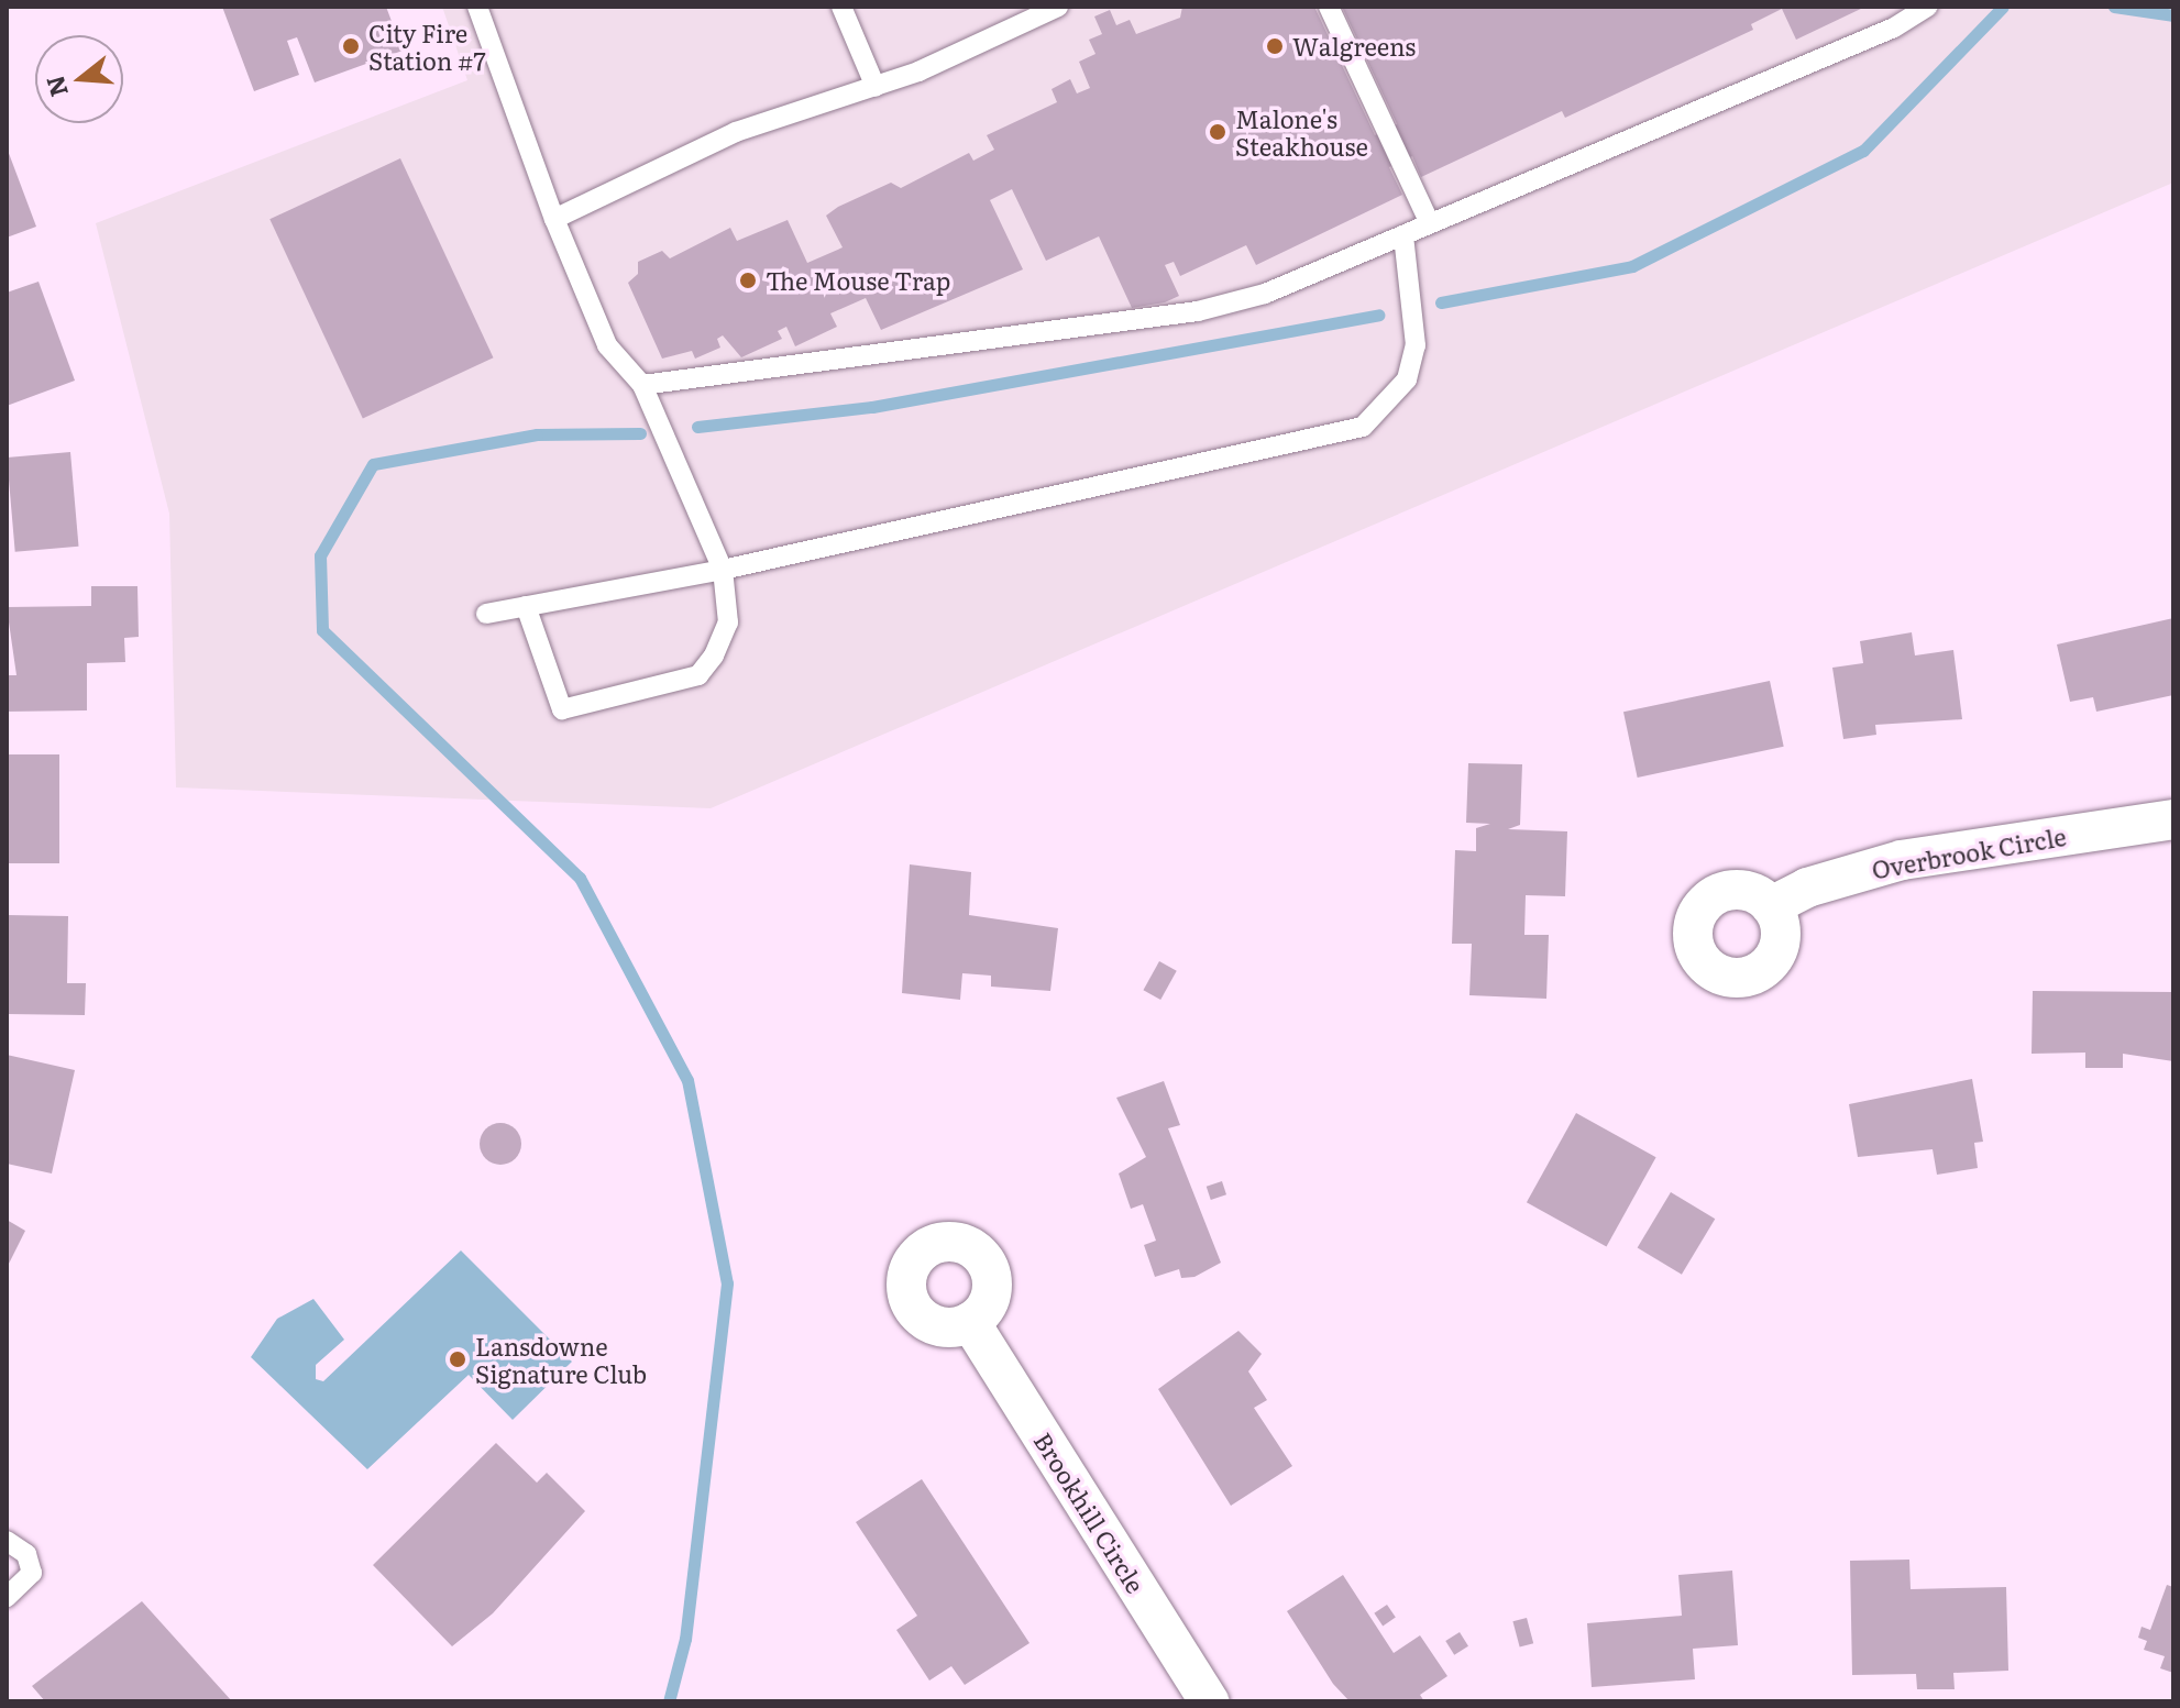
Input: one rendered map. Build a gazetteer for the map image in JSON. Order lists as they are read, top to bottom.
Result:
{
  "streets": {
    "street": ["Overbrook Circle", "Brookhill Circle"]
  },
  "places": [
    "City Fire Station #7",
    "Walgreens",
    "Malone's Steakhouse",
    "The Mouse Trap",
    "Lansdowne Signature Club"
  ],
  "north": "left"
}
